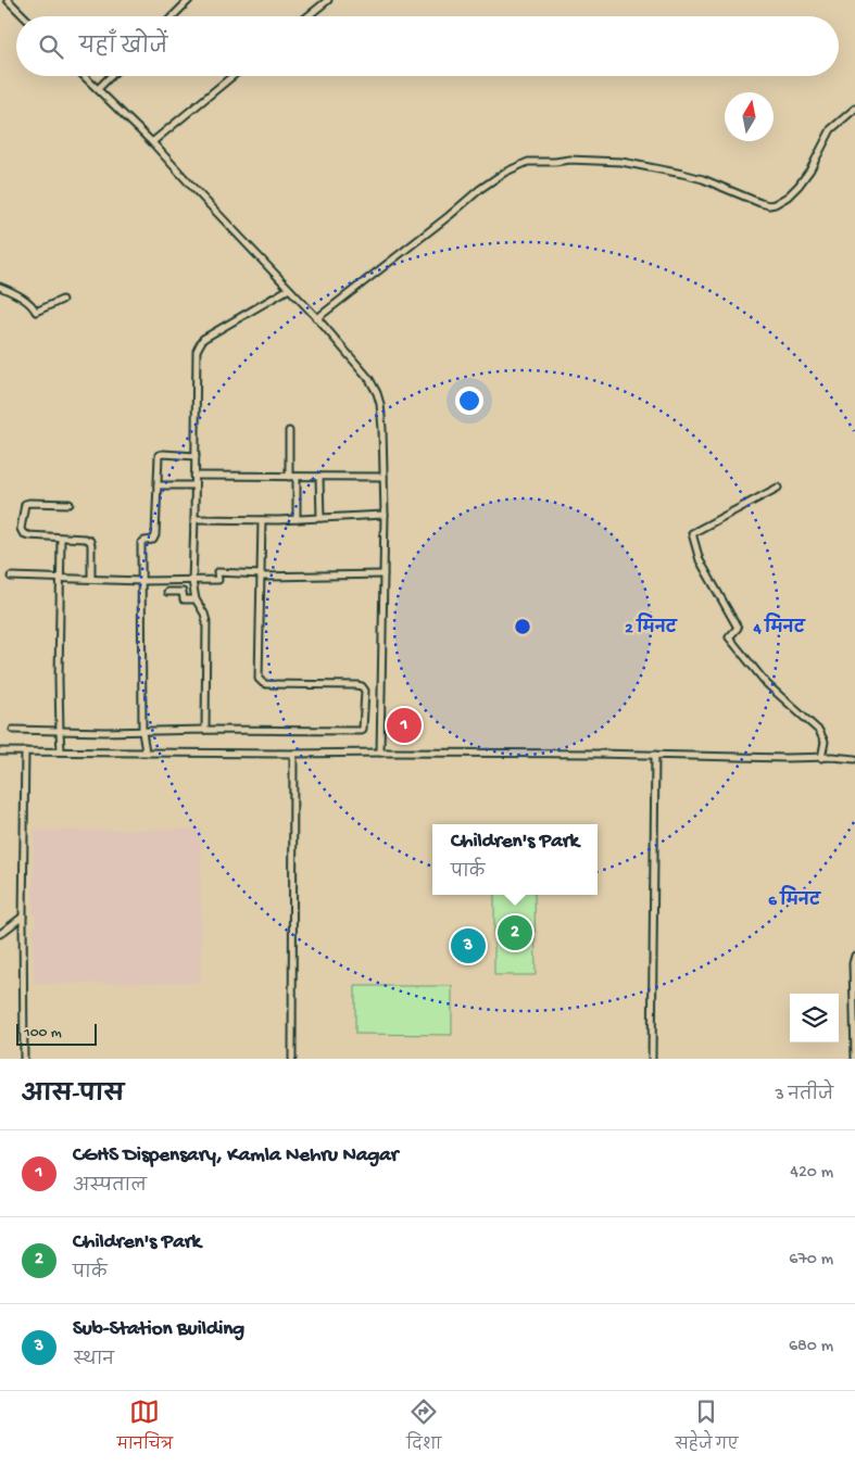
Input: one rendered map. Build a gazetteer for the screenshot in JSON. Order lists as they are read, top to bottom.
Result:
{
  "scale_bar": "100 m",
  "north": "top",
  "page": {
    "search": "यहाँ खोजें",
    "pins": ["1", "2", "3"],
    "popup": ["Children's Park", "पार्क"],
    "scale": "100 m",
    "heading": ["आस-पास", "3 नतीजे"],
    "list": [
      {
        "mark": "1",
        "name": "CGHS Dispensary, Kamla Nehru Nagar",
        "note": "अस्पताल",
        "value": "420 m"
      },
      {
        "mark": "2",
        "name": "Children's Park",
        "note": "पार्क",
        "value": "670 m"
      },
      {
        "mark": "3",
        "name": "Sub-Station Building",
        "note": "स्थान",
        "value": "680 m"
      }
    ],
    "nav": ["मानचित्र", "दिशा", "सहेजे गए"]
  },
  "rings": ["2 मिनट", "4 मिनट", "6 मिनट"]
}
